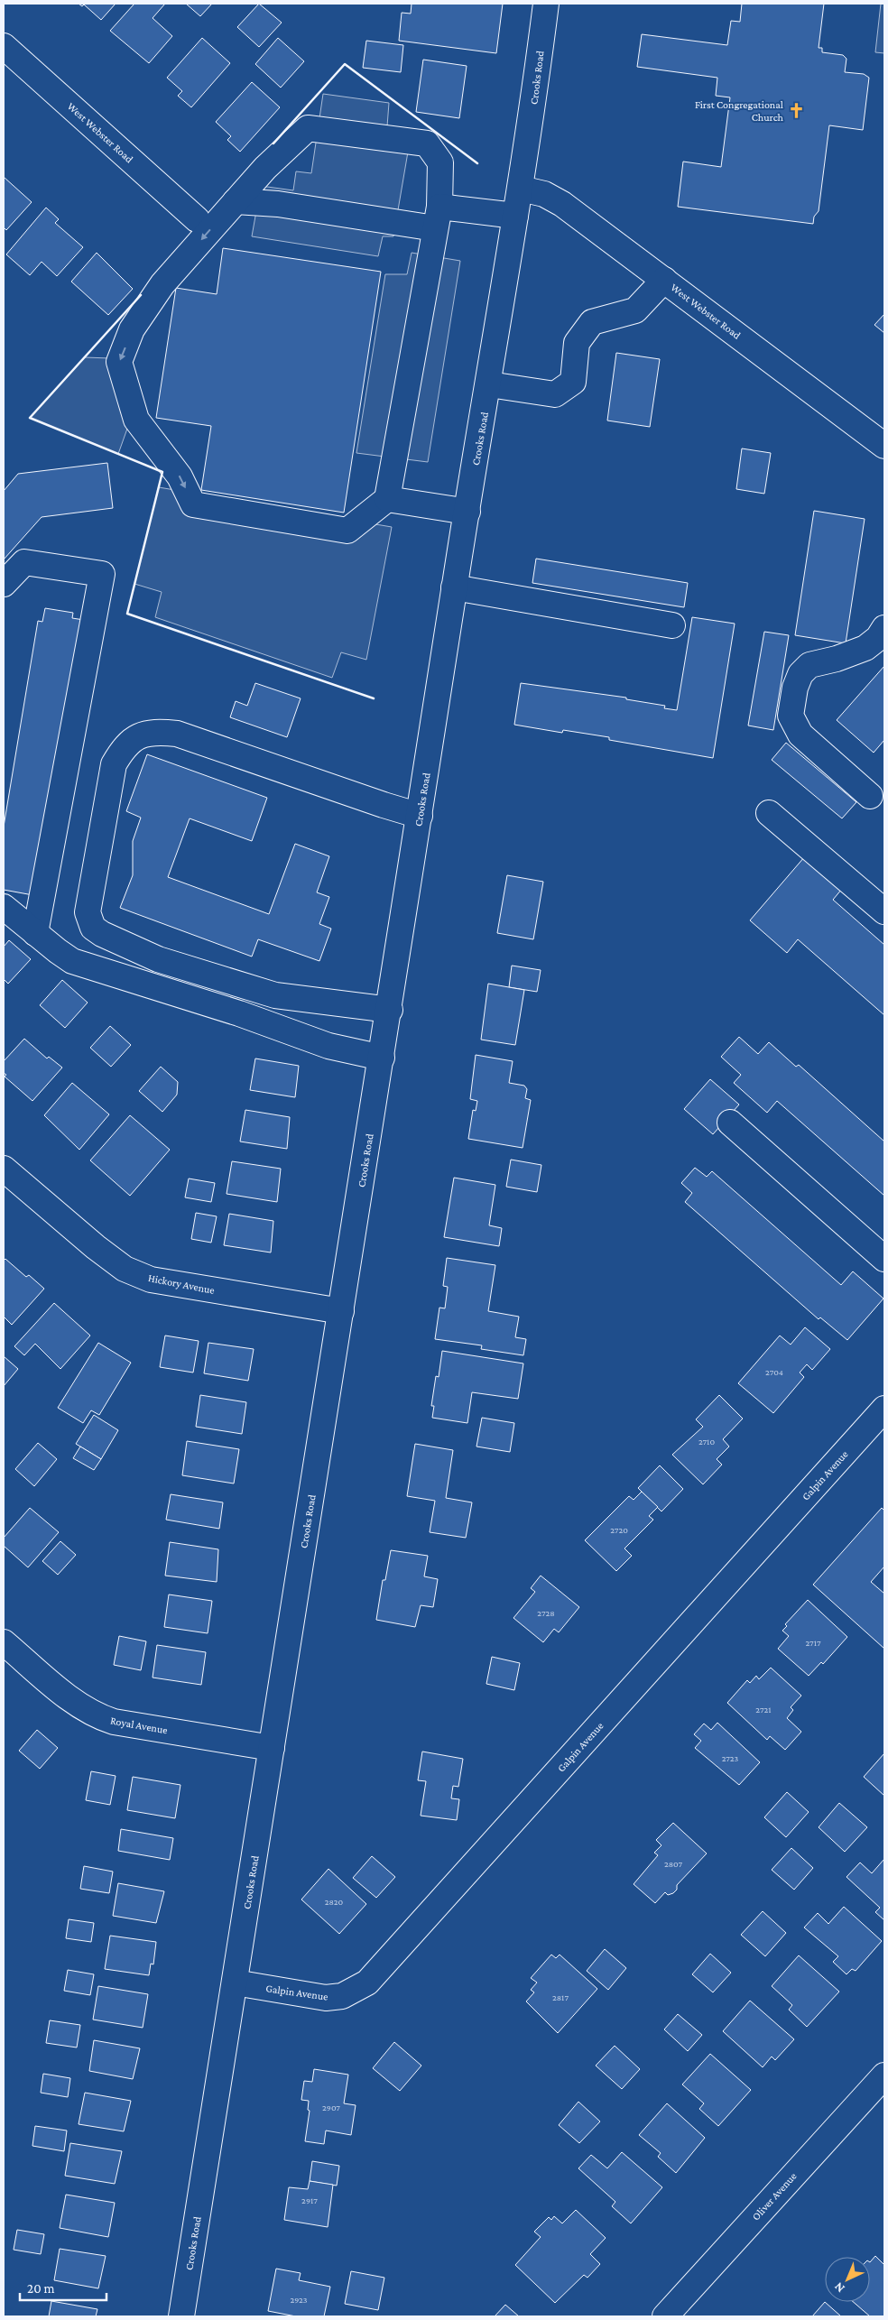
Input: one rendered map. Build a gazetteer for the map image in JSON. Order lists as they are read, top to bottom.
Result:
{
  "streets": {
    "street": [
      "Crooks Road",
      "West Webster Road",
      "Hickory Avenue",
      "Galpin Avenue",
      "Royal Avenue",
      "Oliver Avenue"
    ]
  },
  "crossings": [
    ["Crooks Road", "West Webster Road"],
    ["Crooks Road", "Hickory Avenue"],
    ["Crooks Road", "Galpin Avenue"],
    ["Crooks Road", "Royal Avenue"]
  ],
  "places": {
    "church": ["First Congregational Church"]
  },
  "house_numbers": [
    "2704",
    "2710",
    "2720",
    "2728",
    "2717",
    "2721",
    "2723",
    "2807",
    "2820",
    "2817",
    "2907",
    "2917",
    "2923"
  ],
  "scale_bar": "20 m",
  "north": "bottom left"
}
